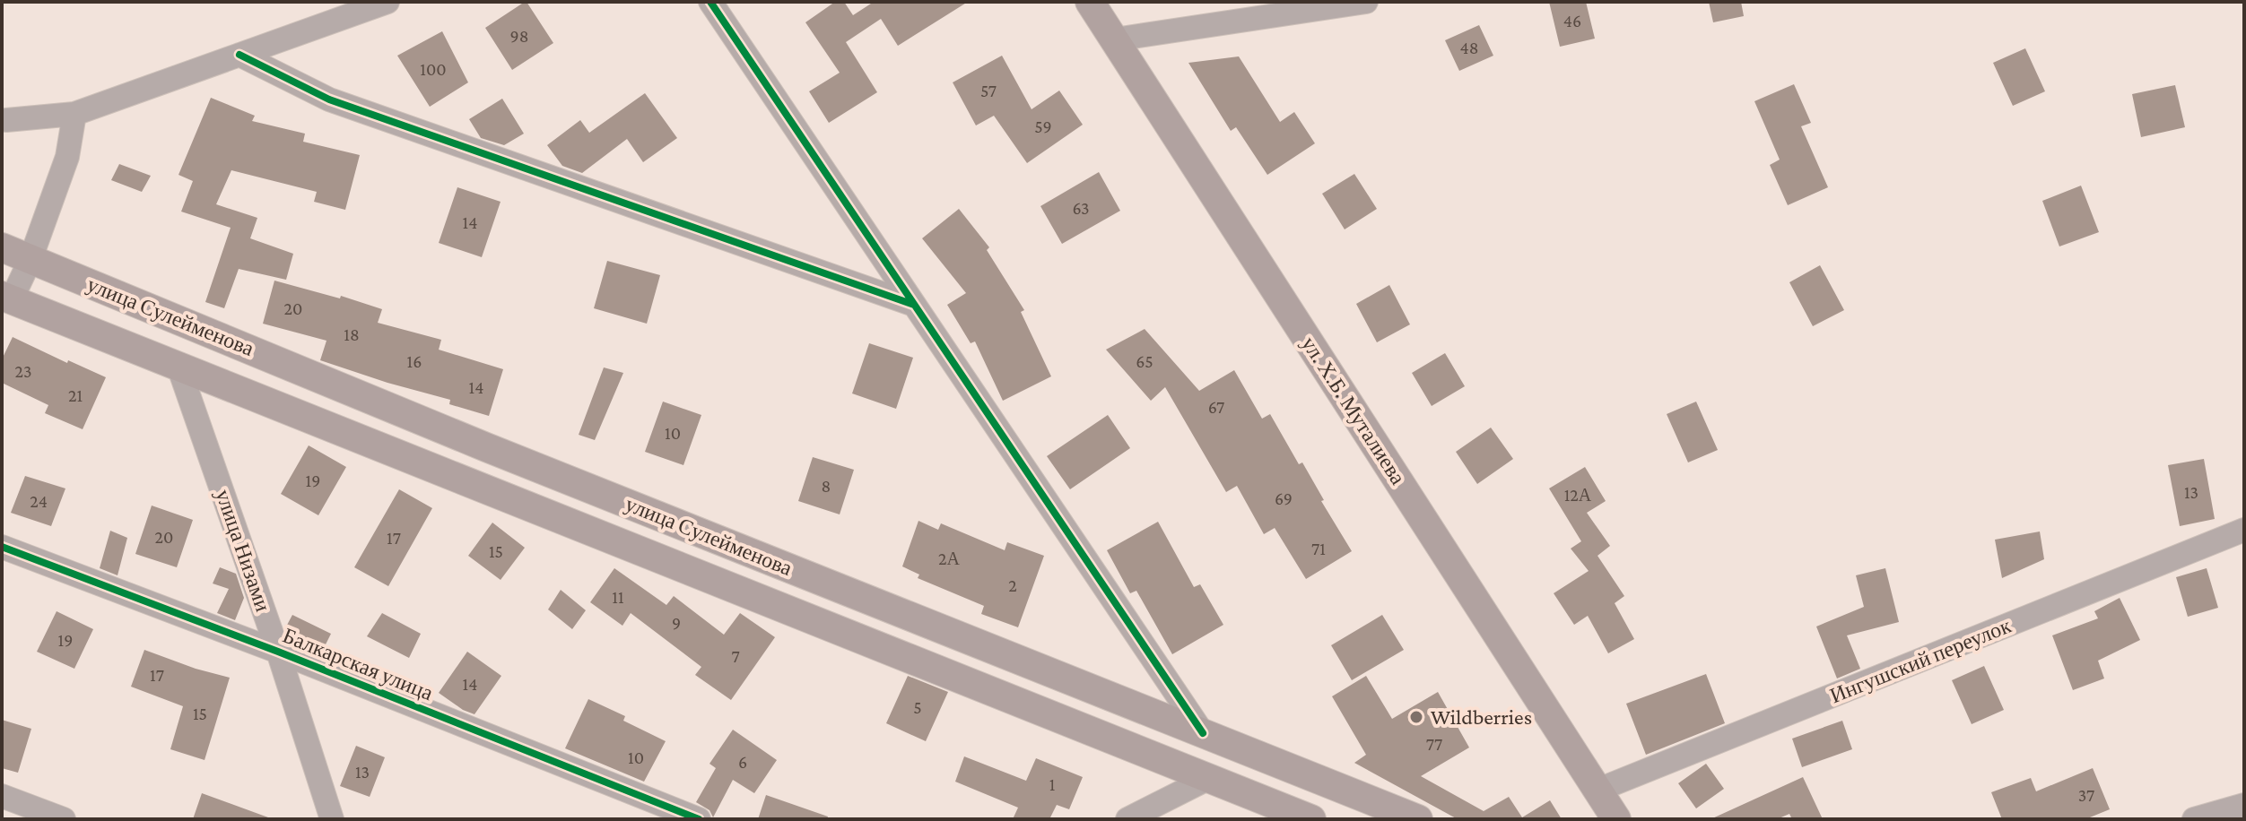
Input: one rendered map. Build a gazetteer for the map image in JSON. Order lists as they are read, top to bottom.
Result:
{
  "streets": {
    "main road": ["улица Сулейменова", "ул. Х.Б. Муталиева"],
    "street": ["улица Низами", "Ингушский переулок", "Балкарская улица"]
  },
  "crossings": [
    ["улица Сулейменова", "улица Низами"],
    ["ул. Х.Б. Муталиева", "Ингушский переулок"],
    ["улица Низами", "Балкарская улица"]
  ],
  "places": ["Wildberries"],
  "house_numbers": [
    "46",
    "98",
    "48",
    "100",
    "57",
    "59",
    "63",
    "14",
    "20",
    "18",
    "16",
    "65",
    "23",
    "14",
    "21",
    "67",
    "10",
    "19",
    "8",
    "13",
    "12А",
    "69",
    "24",
    "20",
    "17",
    "71",
    "15",
    "2А",
    "2",
    "11",
    "9",
    "19",
    "7",
    "17",
    "14",
    "5",
    "15",
    "77",
    "10",
    "6",
    "13",
    "1",
    "37"
  ]
}
